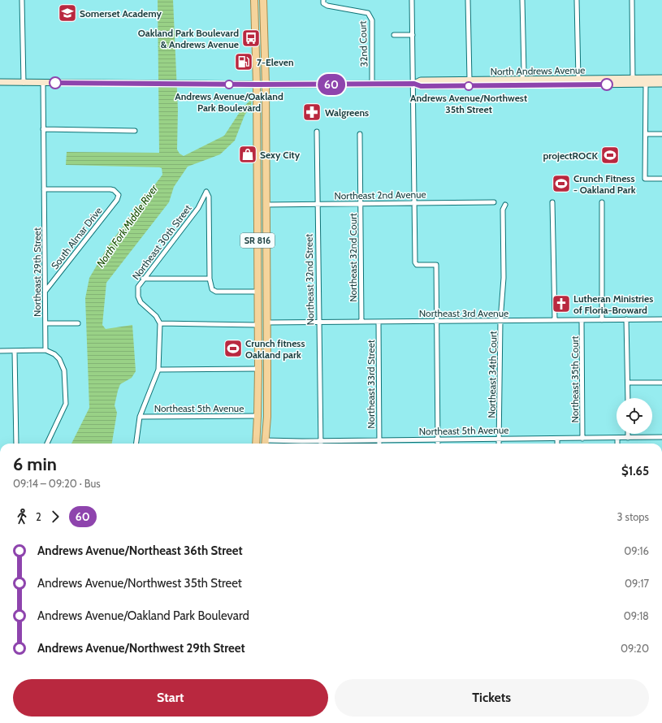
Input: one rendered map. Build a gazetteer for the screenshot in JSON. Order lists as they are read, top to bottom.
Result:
{
  "streets": {
    "main road": ["North Andrews Avenue", "SR 816"],
    "street": [
      "32nd Court",
      "Northeast 2nd Avenue",
      "South Almar Drive",
      "Northeast 30th Street",
      "Northeast 32nd Court",
      "Northeast 29th Street",
      "Northeast 32nd Street",
      "Northeast 3rd Avenue",
      "Northeast 34th Court",
      "Northeast 35th Court",
      "Northeast 33rd Street",
      "Northeast 5th Avenue"
    ]
  },
  "crossings": [
    ["32nd Court", "North Andrews Avenue"],
    ["North Andrews Avenue", "SR 816"],
    ["North Andrews Avenue", "Northeast 29th Street"],
    ["Northeast 2nd Avenue", "SR 816"],
    ["Northeast 2nd Avenue", "Northeast 32nd Court"],
    ["Northeast 2nd Avenue", "Northeast 32nd Street"],
    ["South Almar Drive", "Northeast 29th Street"],
    ["SR 816", "Northeast 3rd Avenue"],
    ["SR 816", "Northeast 5th Avenue"],
    ["Northeast 32nd Court", "Northeast 3rd Avenue"],
    ["Northeast 32nd Street", "Northeast 3rd Avenue"],
    ["Northeast 32nd Street", "Northeast 5th Avenue"],
    ["Northeast 3rd Avenue", "Northeast 34th Court"],
    ["Northeast 3rd Avenue", "Northeast 35th Court"],
    ["Northeast 3rd Avenue", "Northeast 33rd Street"],
    ["Northeast 34th Court", "Northeast 5th Avenue"],
    ["Northeast 35th Court", "Northeast 5th Avenue"],
    ["Northeast 33rd Street", "Northeast 5th Avenue"]
  ],
  "water": ["North Fork Middle River"],
  "places": {
    "school or university": ["Somerset Academy"],
    "bus stop": ["Oakland Park Boulevard & Andrews Avenue"],
    "fuel station": ["7-Eleven"],
    "other": ["Andrews Avenue/Oakland Park Boulevard", "Andrews Avenue/Northwest 35th Street"],
    "pharmacy": ["Walgreens"],
    "shop": ["Sexy City"],
    "sports": ["projectROCK", "Crunch Fitness - Oakland Park", "Crunch fitness Oakland park"],
    "church": ["Lutheran Ministries of Floria-Broward"]
  },
  "lines": ["bus line 60"],
  "page": {
    "on_map": "60",
    "heading": ["6 min", "09:14 – 09:20 · Bus", "$1.65"],
    "legs": ["2", "60", "3 stops"],
    "list": [
      {
        "name": "Andrews Avenue/Northeast 36th Street",
        "value": "09:16"
      },
      {
        "name": "Andrews Avenue/Northwest 35th Street",
        "value": "09:17"
      },
      {
        "name": "Andrews Avenue/Oakland Park Boulevard",
        "value": "09:18"
      },
      {
        "name": "Andrews Avenue/Northwest 29th Street",
        "value": "09:20"
      }
    ],
    "buttons": ["Start", "Tickets"]
  }
}
